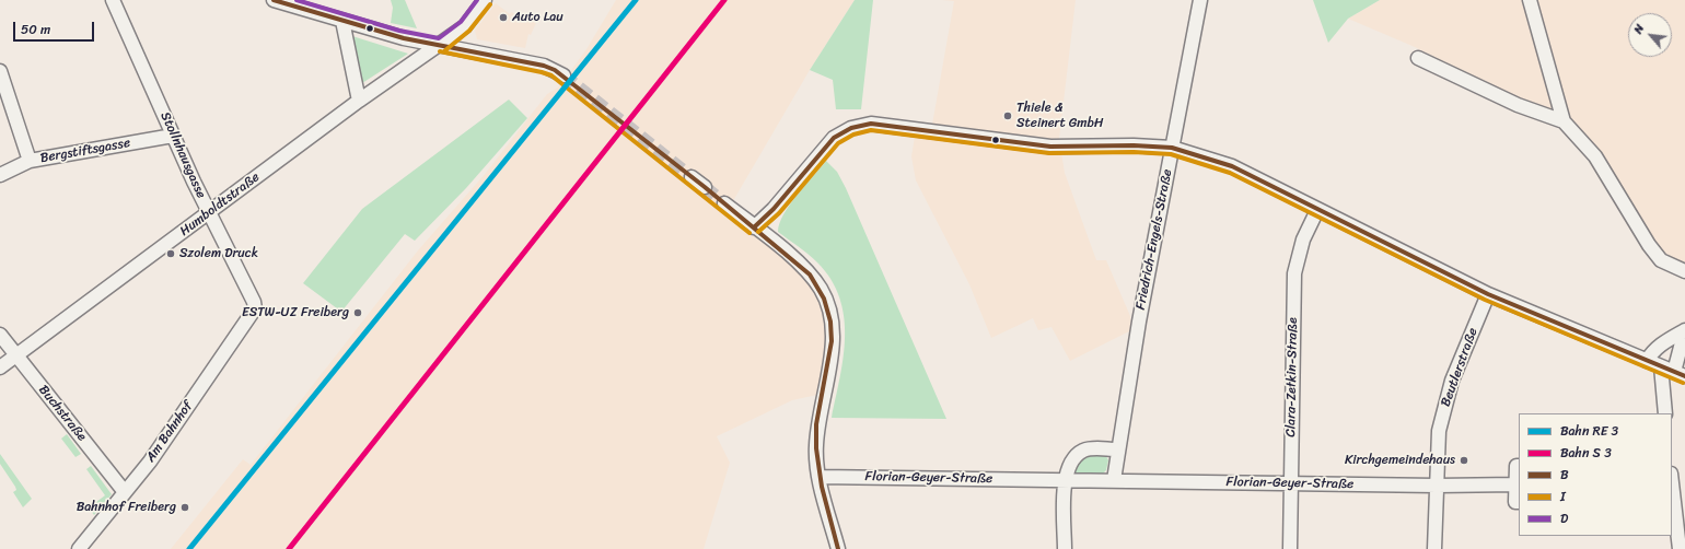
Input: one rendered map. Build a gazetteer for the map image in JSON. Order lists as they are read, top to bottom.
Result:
{
  "streets": {
    "street": [
      "Bergstiftsgasse",
      "Stollnhausgasse",
      "Humboldtstraße",
      "Friedrich-Engels-Straße",
      "Beutlerstraße",
      "Clara-Zetkin-Straße",
      "Buchstraße",
      "Am Bahnhof",
      "Florian-Geyer-Straße"
    ]
  },
  "crossings": [
    ["Bergstiftsgasse", "Stollnhausgasse"],
    ["Stollnhausgasse", "Humboldtstraße"],
    ["Stollnhausgasse", "Am Bahnhof"],
    ["Humboldtstraße", "Buchstraße"],
    ["Friedrich-Engels-Straße", "Florian-Geyer-Straße"],
    ["Beutlerstraße", "Florian-Geyer-Straße"],
    ["Clara-Zetkin-Straße", "Florian-Geyer-Straße"],
    ["Buchstraße", "Am Bahnhof"]
  ],
  "places": [
    "Auto Lau",
    "Thiele & Steinert GmbH",
    "Szolem Druck",
    "ESTW-UZ Freiberg",
    "Kirchgemeindehaus",
    "Bahnhof Freiberg"
  ],
  "lines": ["transit line B", "transit line D", "transit line I"],
  "legend": [
    "Bahn RE 3",
    "Bahn S 3",
    "B",
    "I",
    "D"
  ],
  "scale_bar": "50 m",
  "north": "top left"
}
